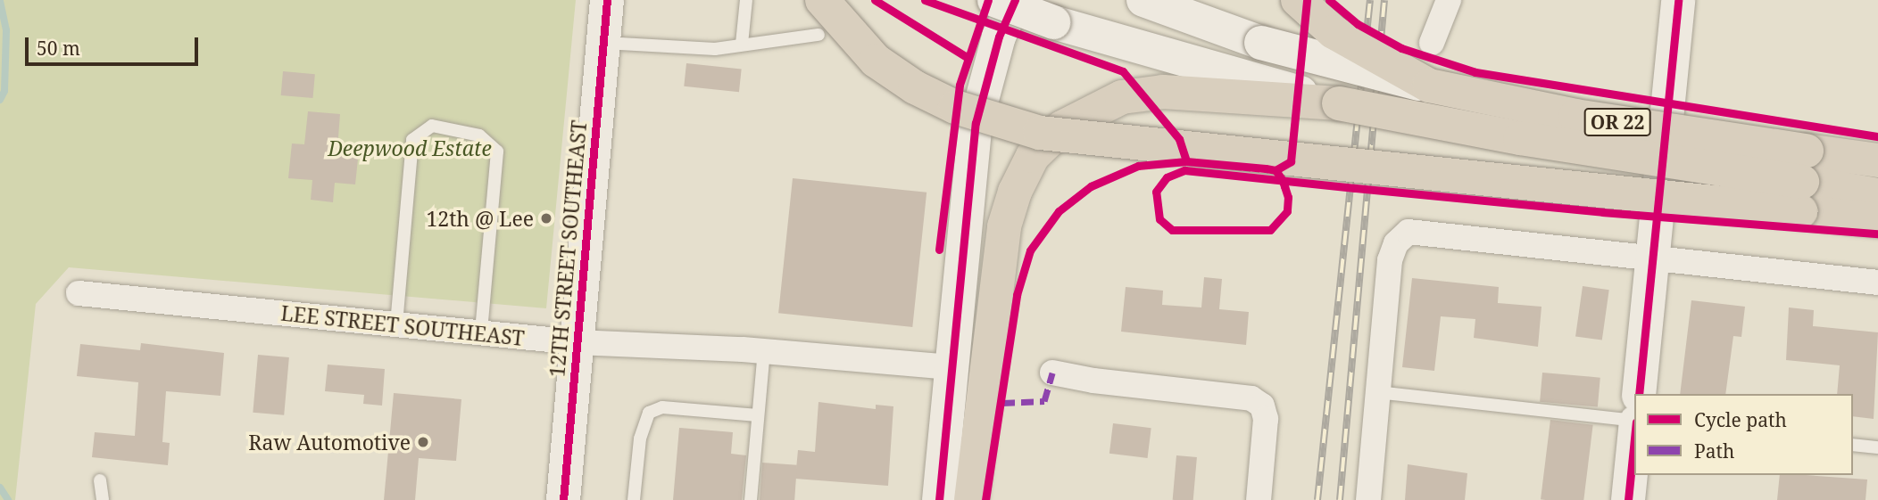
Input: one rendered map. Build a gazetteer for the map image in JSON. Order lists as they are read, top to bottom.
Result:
{
  "streets": {
    "highway": ["OR 22"],
    "main road": ["12TH STREET SOUTHEAST"],
    "street": ["LEE STREET SOUTHEAST"]
  },
  "crossings": [
    ["12TH STREET SOUTHEAST", "LEE STREET SOUTHEAST"]
  ],
  "parks": ["Deepwood Estate"],
  "places": ["12th @ Lee", "Raw Automotive"],
  "legend": ["Cycle path", "Path"],
  "scale_bar": "50 m"
}
